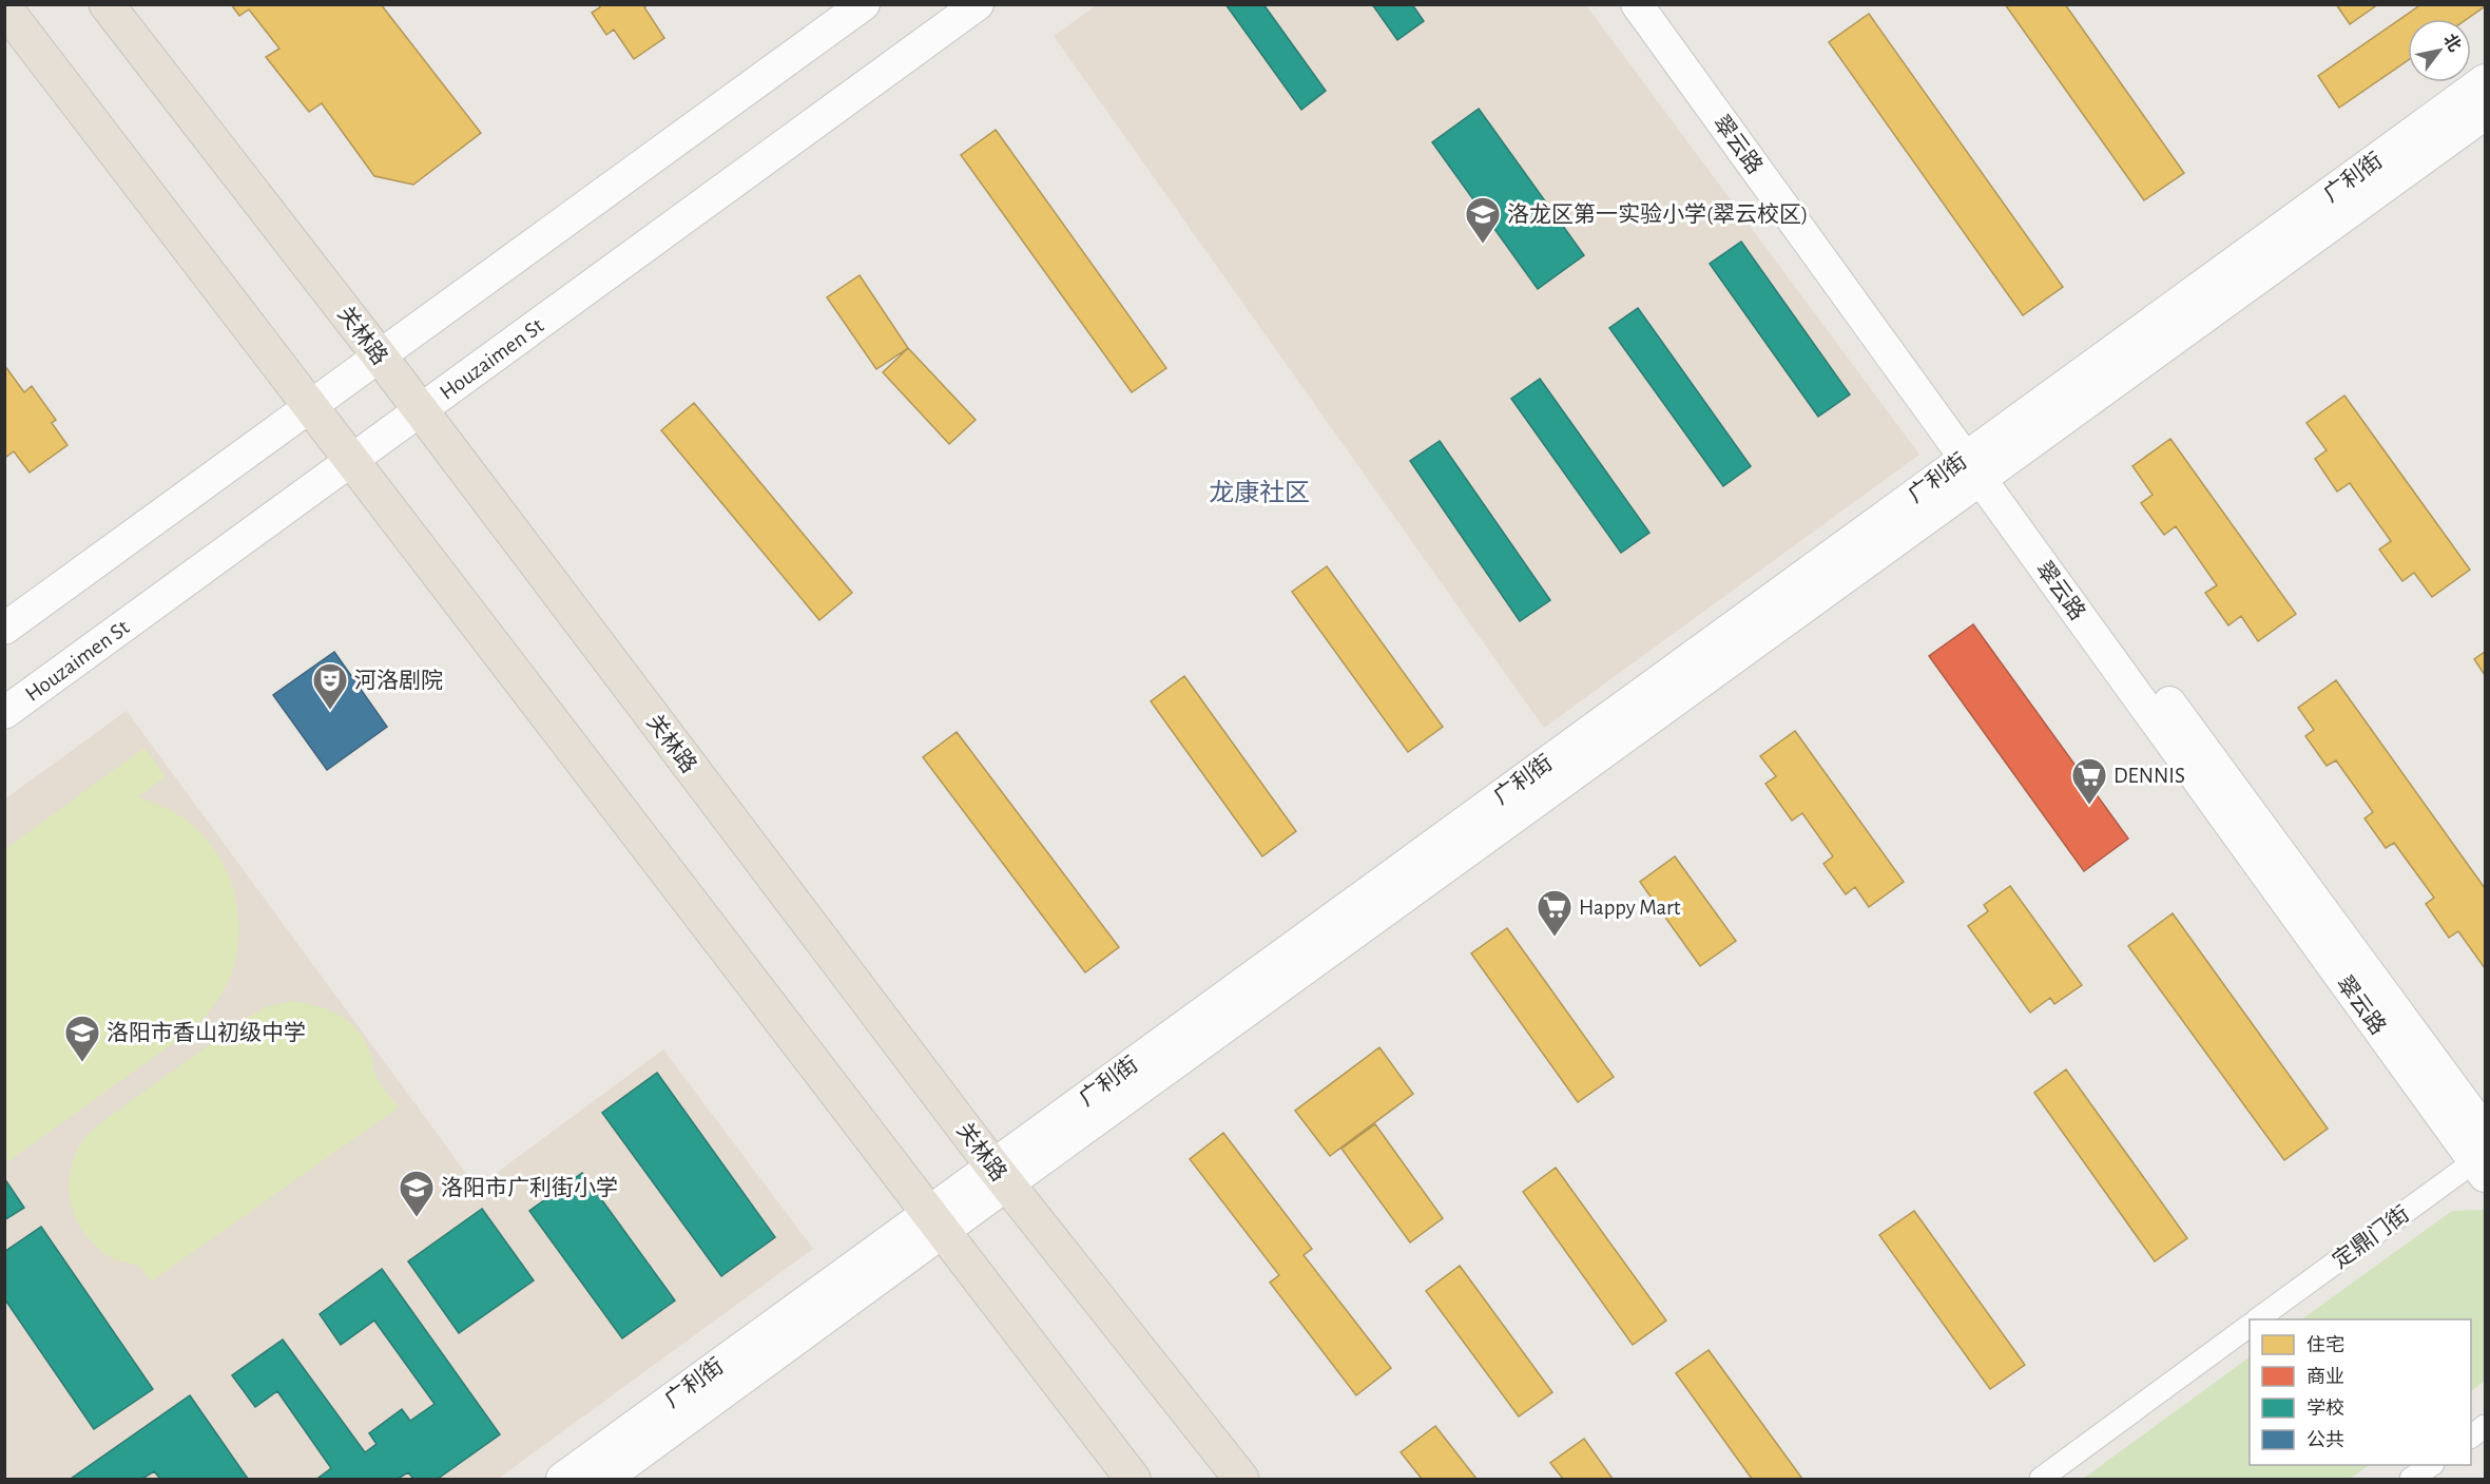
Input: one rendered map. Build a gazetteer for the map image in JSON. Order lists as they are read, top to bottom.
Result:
{
  "streets": {
    "main road": ["关林路"],
    "street": [
      "翠云路",
      "广利街",
      "Houzaimen St",
      "定鼎门街"
    ]
  },
  "crossings": [
    ["翠云路", "广利街"],
    ["翠云路", "定鼎门街"],
    ["广利街", "关林路"],
    ["关林路", "Houzaimen St"]
  ],
  "districts": ["龙康社区"],
  "places": {
    "school or university": ["洛龙区第一实验小学(翠云校区)", "洛阳市香山初级中学", "洛阳市广利街小学"],
    "theatre": ["河洛剧院"],
    "supermarket": ["DENNIS", "Happy Mart"]
  },
  "legend": [
    "住宅",
    "商业",
    "学校",
    "公共"
  ],
  "north": "top right"
}
